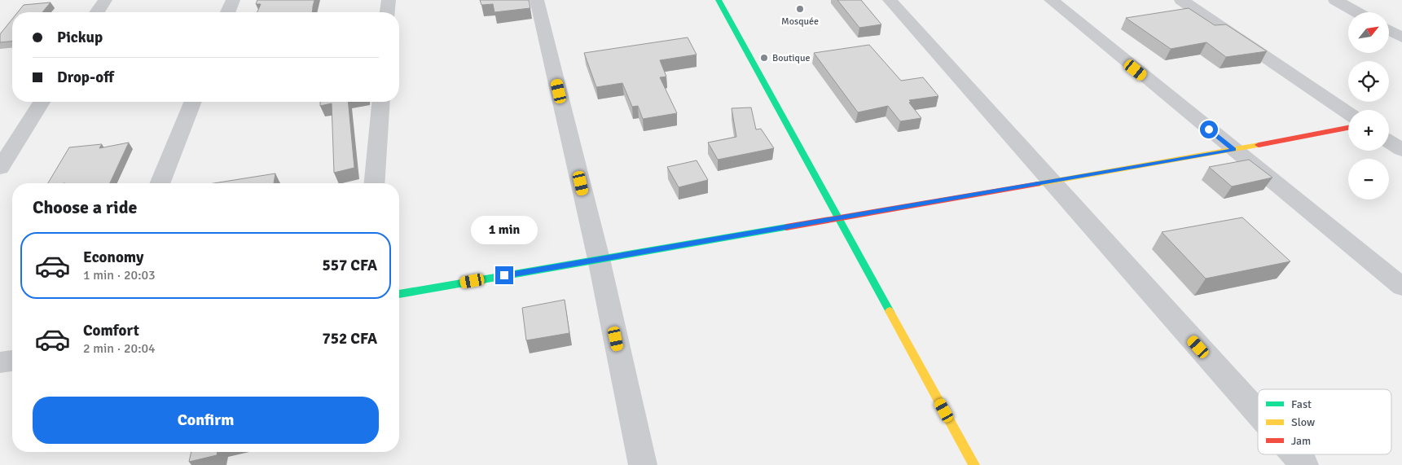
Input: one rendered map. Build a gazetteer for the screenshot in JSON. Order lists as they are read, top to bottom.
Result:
{
  "places": ["Mosquée", "Boutique"],
  "legend": ["Fast", "Slow", "Jam"],
  "north": "top right",
  "page": {
    "map_buttons": ["+", "−"],
    "banner": ["Pickup", "Drop-off"],
    "heading": "Choose a ride",
    "bubble": "1 min",
    "list": [
      {
        "name": "Economy",
        "note": "1 min · 20:03",
        "value": "557 CFA"
      },
      {
        "name": "Comfort",
        "note": "2 min · 20:04",
        "value": "752 CFA"
      }
    ],
    "buttons": "Confirm"
  }
}
